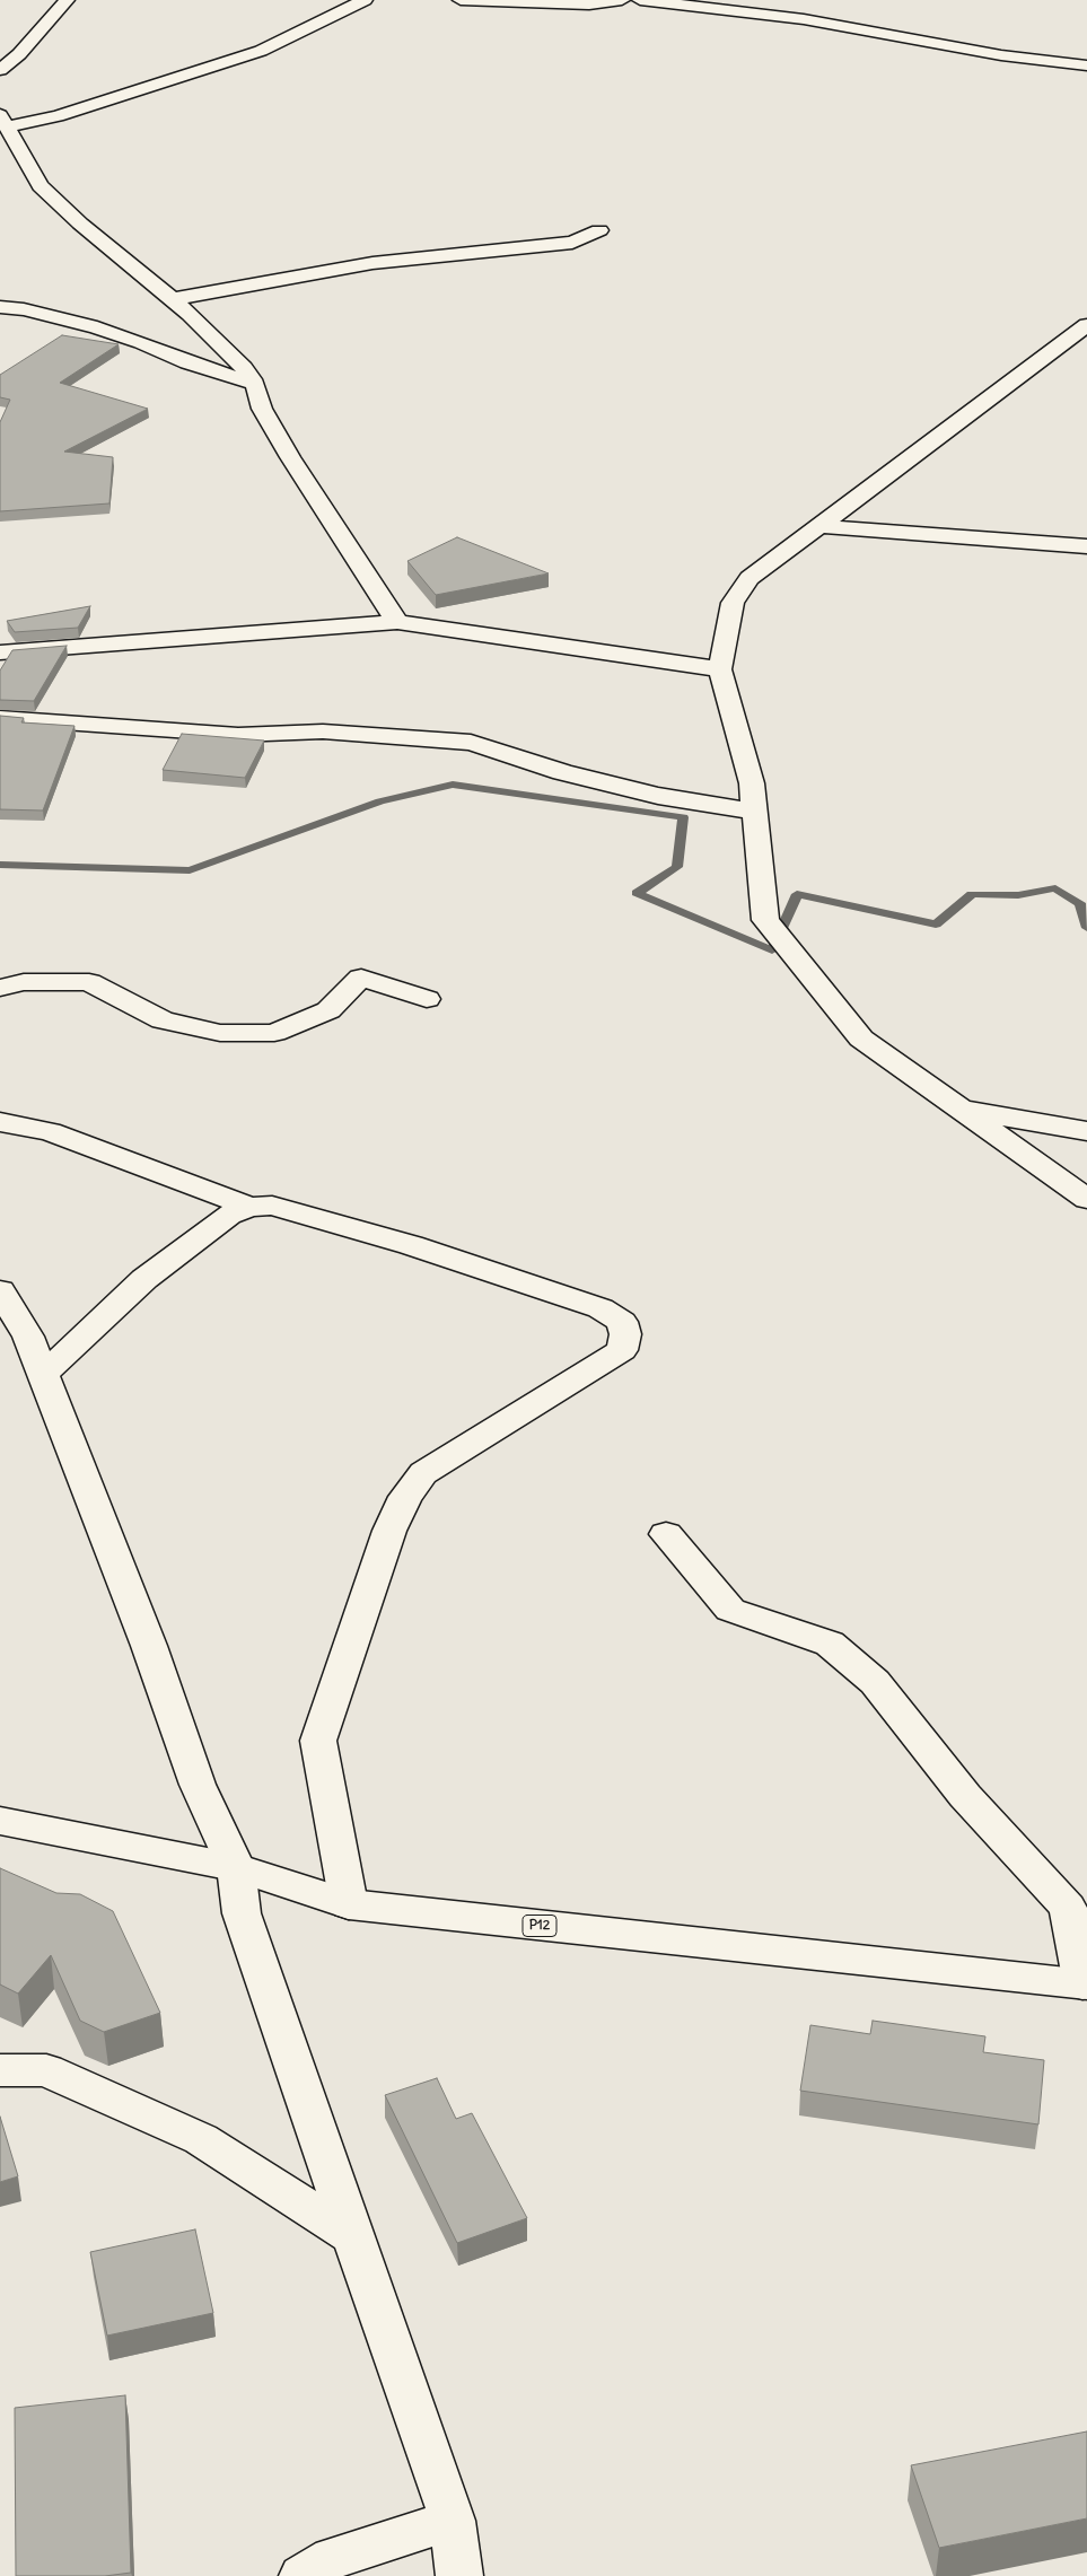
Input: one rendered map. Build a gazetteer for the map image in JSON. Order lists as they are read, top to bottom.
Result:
{
  "streets": {
    "street": ["P12"]
  }
}
